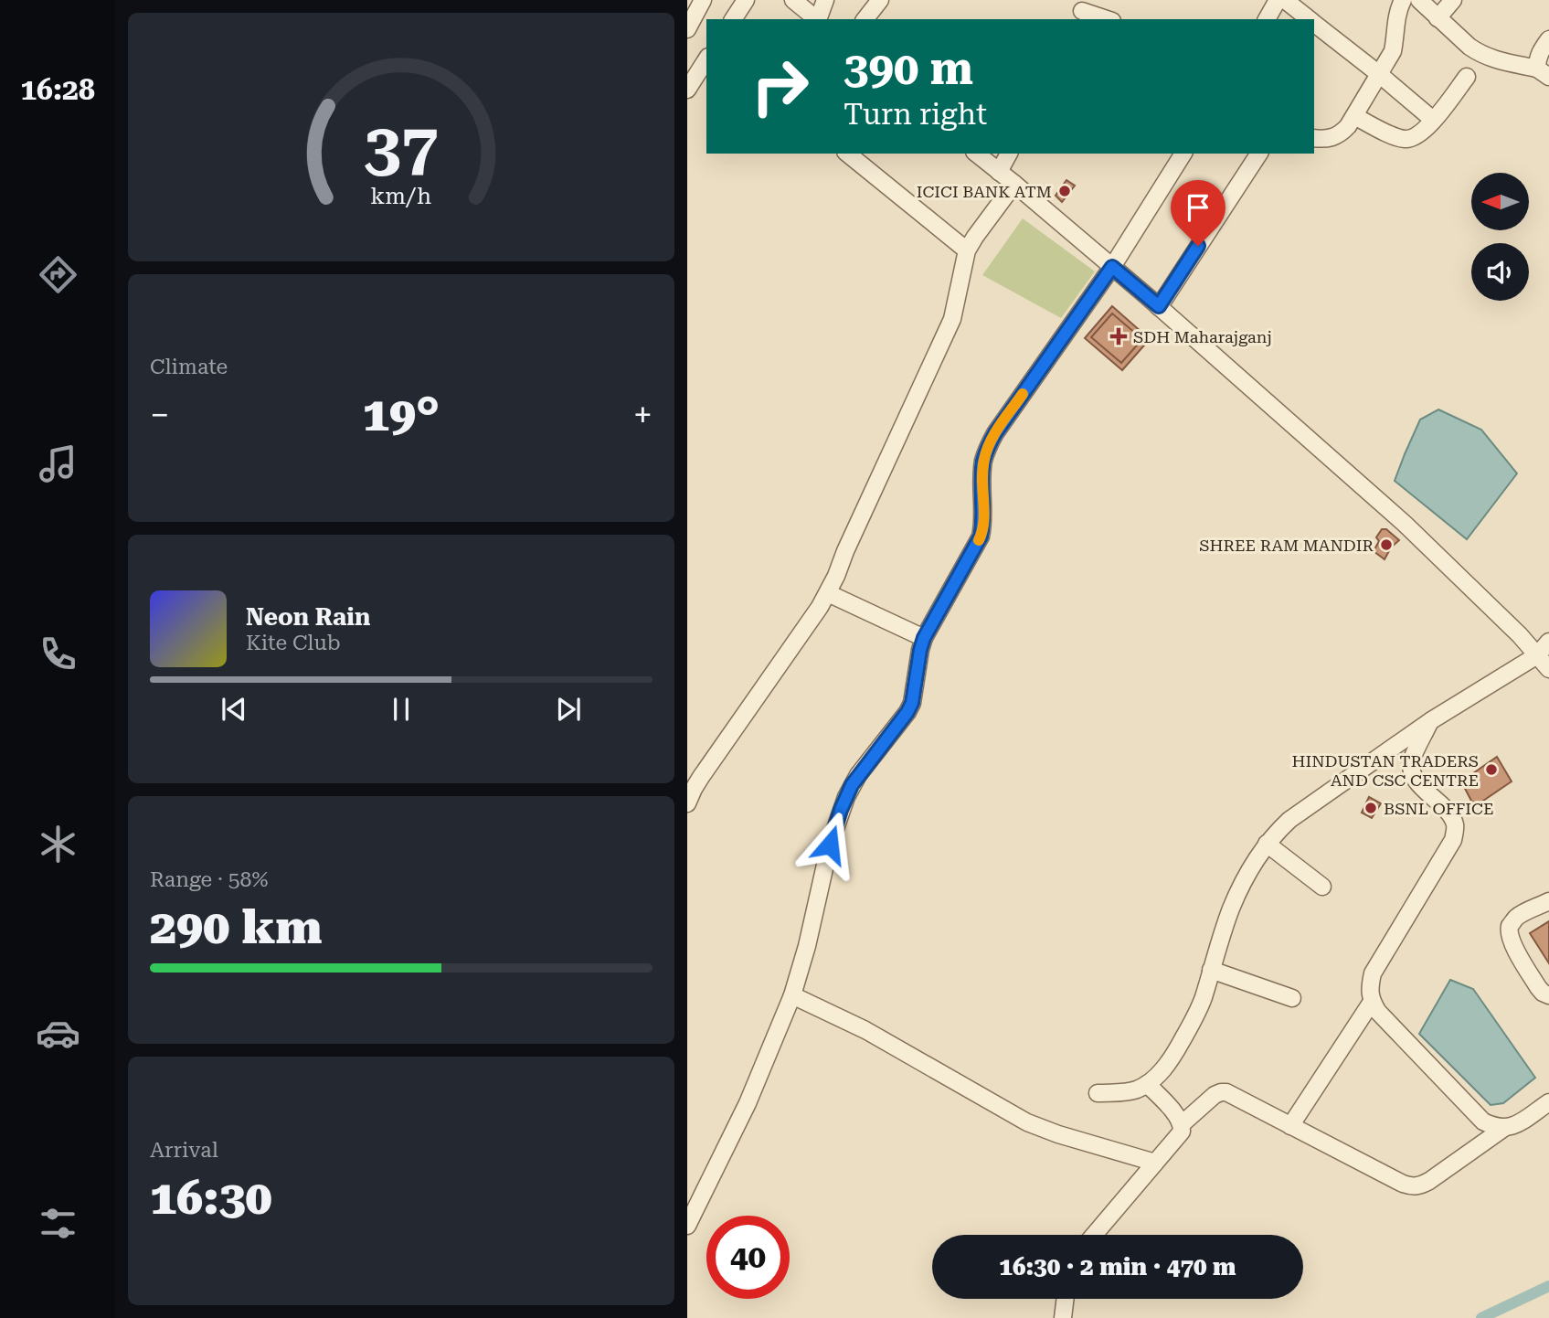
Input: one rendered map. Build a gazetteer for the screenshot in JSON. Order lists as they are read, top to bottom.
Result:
{
  "places": {
    "other": [
      "ICICI BANK ATM",
      "SHREE RAM MANDIR",
      "HINDUSTAN TRADERS AND CSC CENTRE",
      "BSNL OFFICE"
    ],
    "health": ["SDH Maharajganj"]
  },
  "north": "left",
  "page": {
    "tabs": "16:28",
    "turn": ["390 m", "Turn right"],
    "tile": [
      "Climate",
      ["Range · 58%", "290 km"],
      ["Arrival", "16:30"]
    ],
    "heat": ["−", "19°", "+"],
    "song": ["Neon Rain", "Kite Club"],
    "limit": "40",
    "trip": "16:30 · 2 min · 470 m",
    "gauge": ["37", "km/h"]
  }
}
